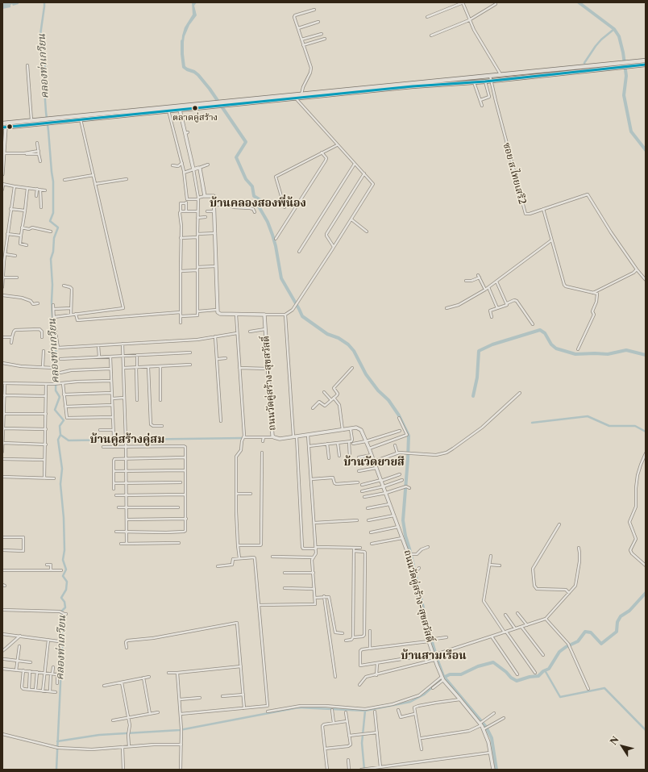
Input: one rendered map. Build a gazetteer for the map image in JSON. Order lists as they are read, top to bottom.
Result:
{
  "streets": {
    "street": ["ซอย ส.ไทยเสรี2", "ถนนวัดคู่สร้าง-สุขสวัสดิ์"]
  },
  "districts": [
    "บ้านคลองสองพี่น้อง",
    "บ้านคู่สร้างคู่สม",
    "บ้านวัดยายสี",
    "บ้านสามเรือน"
  ],
  "water": ["คลองท่าเกวียน"],
  "places": ["ตลาดคู่สร้าง"],
  "north": "top left"
}
